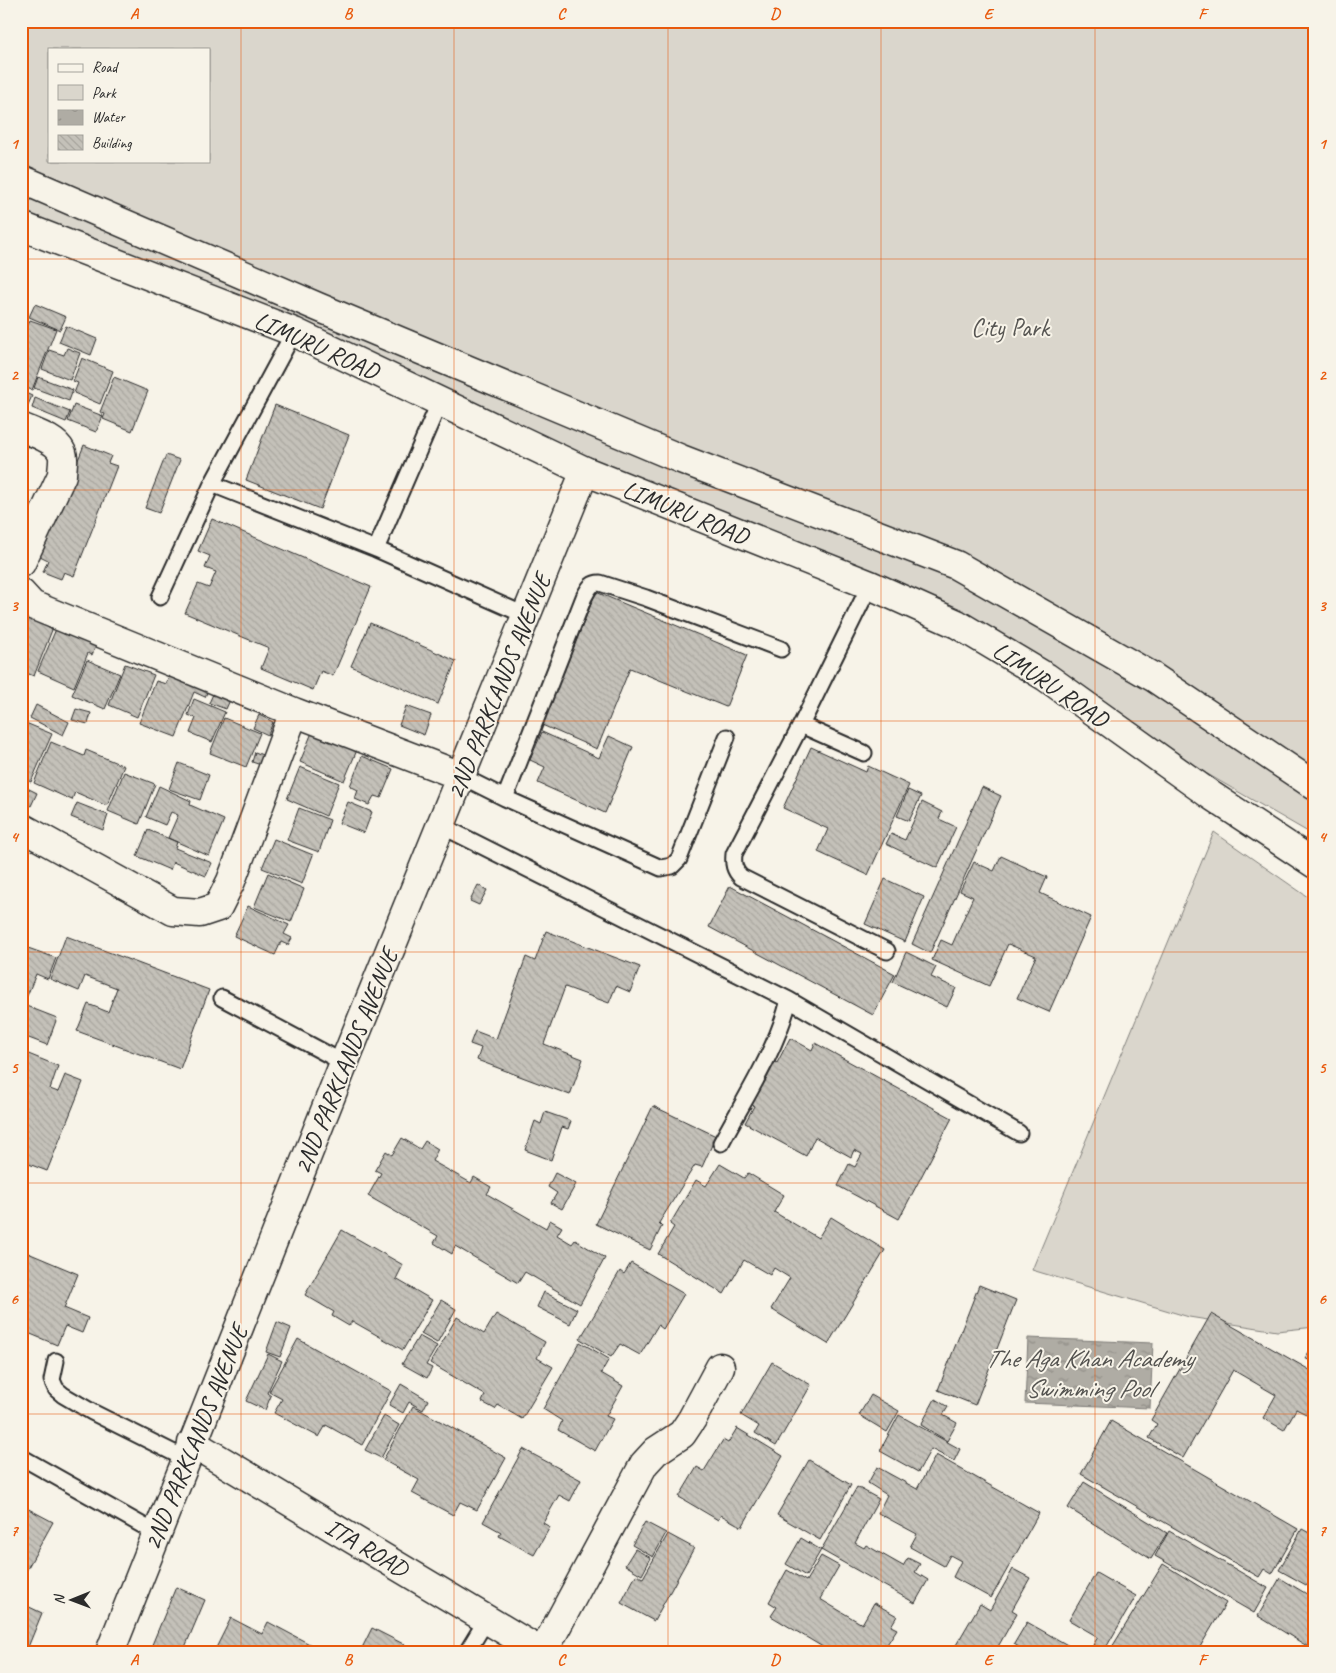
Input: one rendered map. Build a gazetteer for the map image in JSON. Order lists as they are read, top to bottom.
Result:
{
  "streets": {
    "street": ["LIMURU ROAD", "2ND PARKLANDS AVENUE", "ITA ROAD"]
  },
  "crossings": [
    ["LIMURU ROAD", "2ND PARKLANDS AVENUE"],
    ["2ND PARKLANDS AVENUE", "ITA ROAD"]
  ],
  "water": ["The Aga Khan Academy Swimming Pool"],
  "parks": ["City Park"],
  "legend": [
    "Road",
    "Park",
    "Water",
    "Building"
  ],
  "north": "left",
  "grid": {
    "columns": [
      "A",
      "B",
      "C",
      "D",
      "E",
      "F"
    ],
    "rows": [
      "1",
      "2",
      "3",
      "4",
      "5",
      "6",
      "7"
    ]
  }
}
